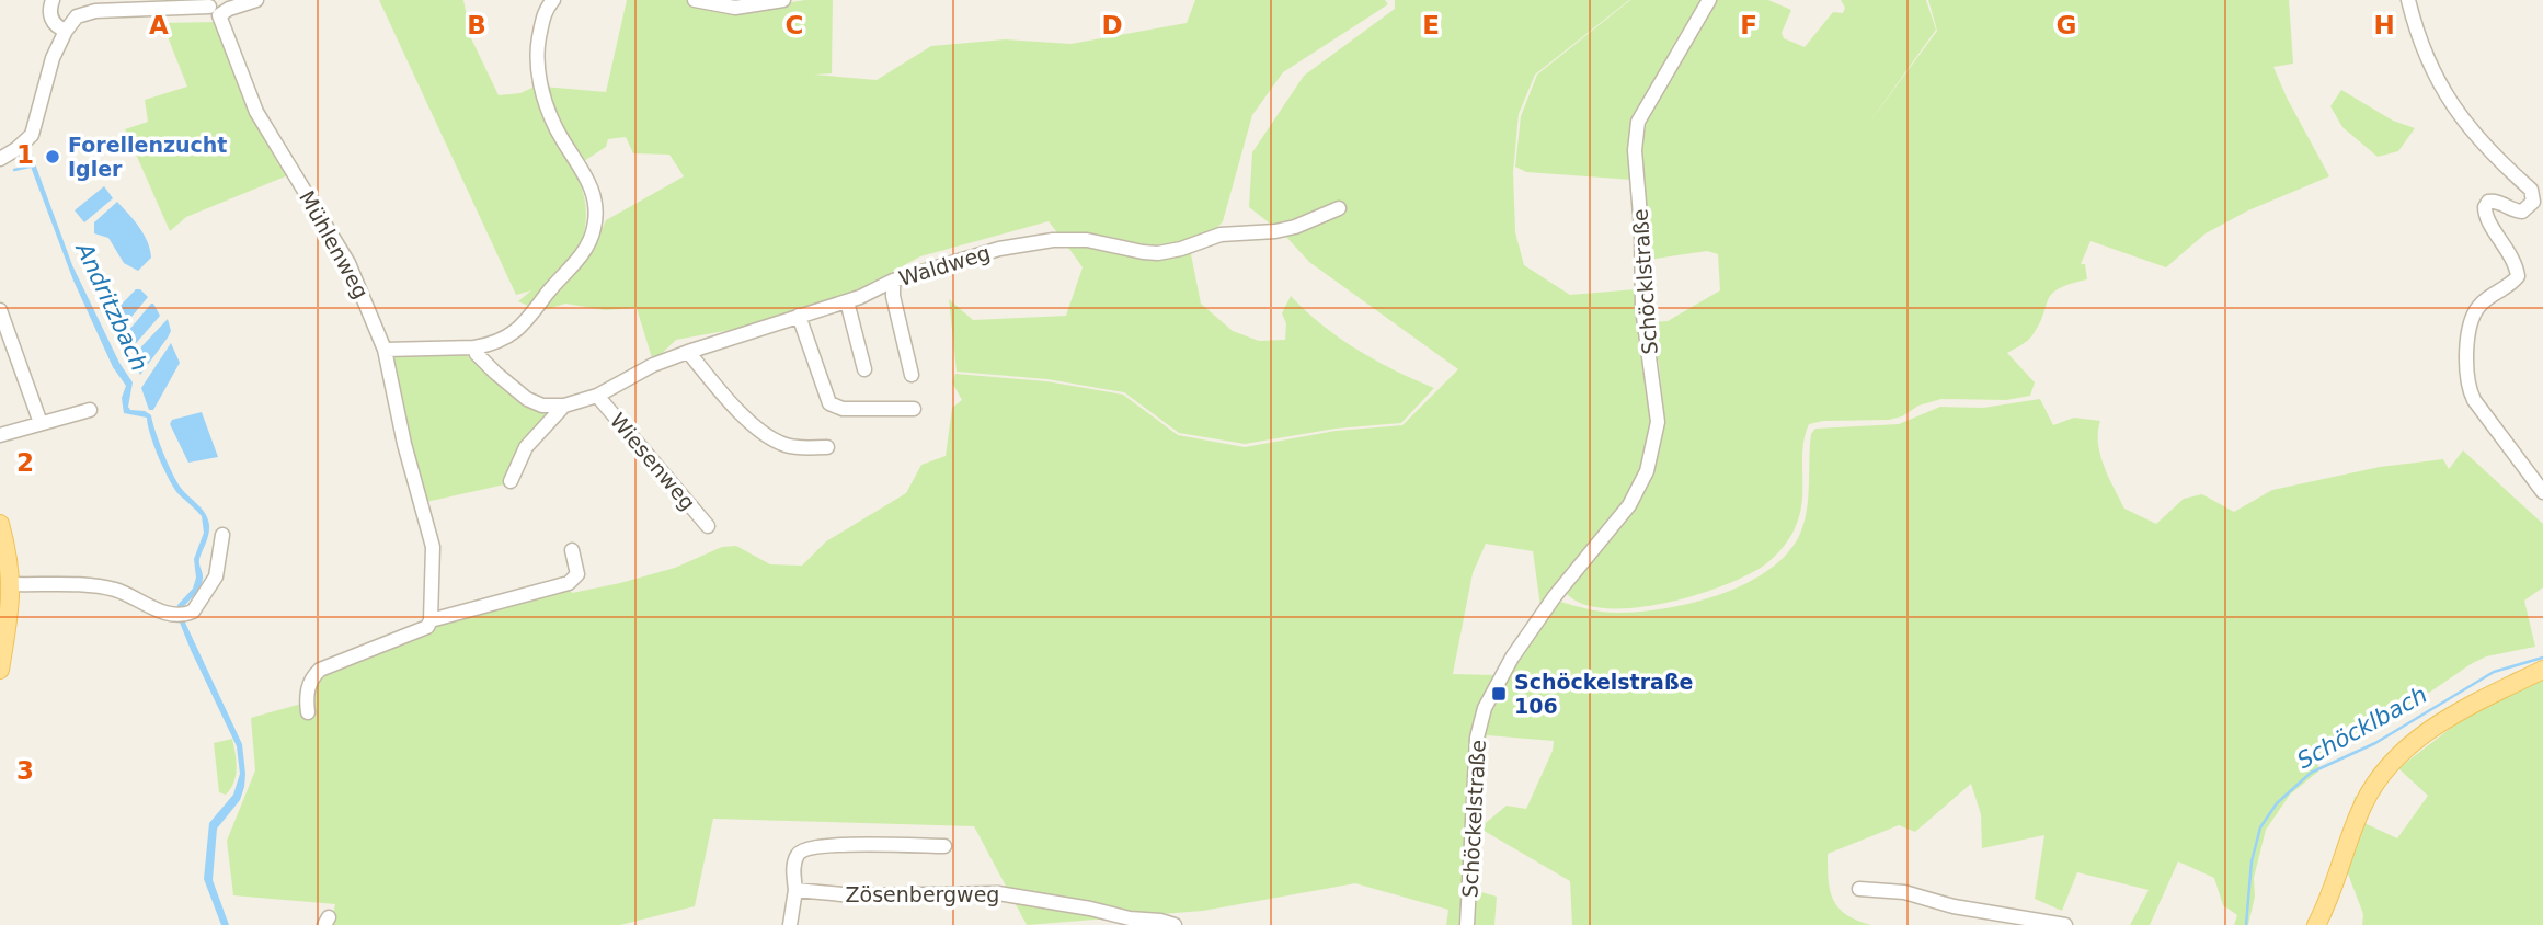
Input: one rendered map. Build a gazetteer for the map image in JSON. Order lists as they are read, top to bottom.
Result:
{
  "streets": {
    "street": [
      "Mühlenweg",
      "Waldweg",
      "Schöcklstraße",
      "Wiesenweg",
      "Schöckelstraße",
      "Zösenbergweg"
    ]
  },
  "crossings": [
    ["Waldweg", "Wiesenweg"],
    ["Schöcklstraße", "Schöckelstraße"]
  ],
  "water": ["Andritzbach", "Schöcklbach"],
  "places": {
    "other": ["Forellenzucht Igler"],
    "transit": ["Schöckelstraße 106"]
  },
  "grid": {
    "columns": [
      "A",
      "B",
      "C",
      "D",
      "E",
      "F",
      "G",
      "H"
    ],
    "rows": ["1", "2", "3"]
  }
}
